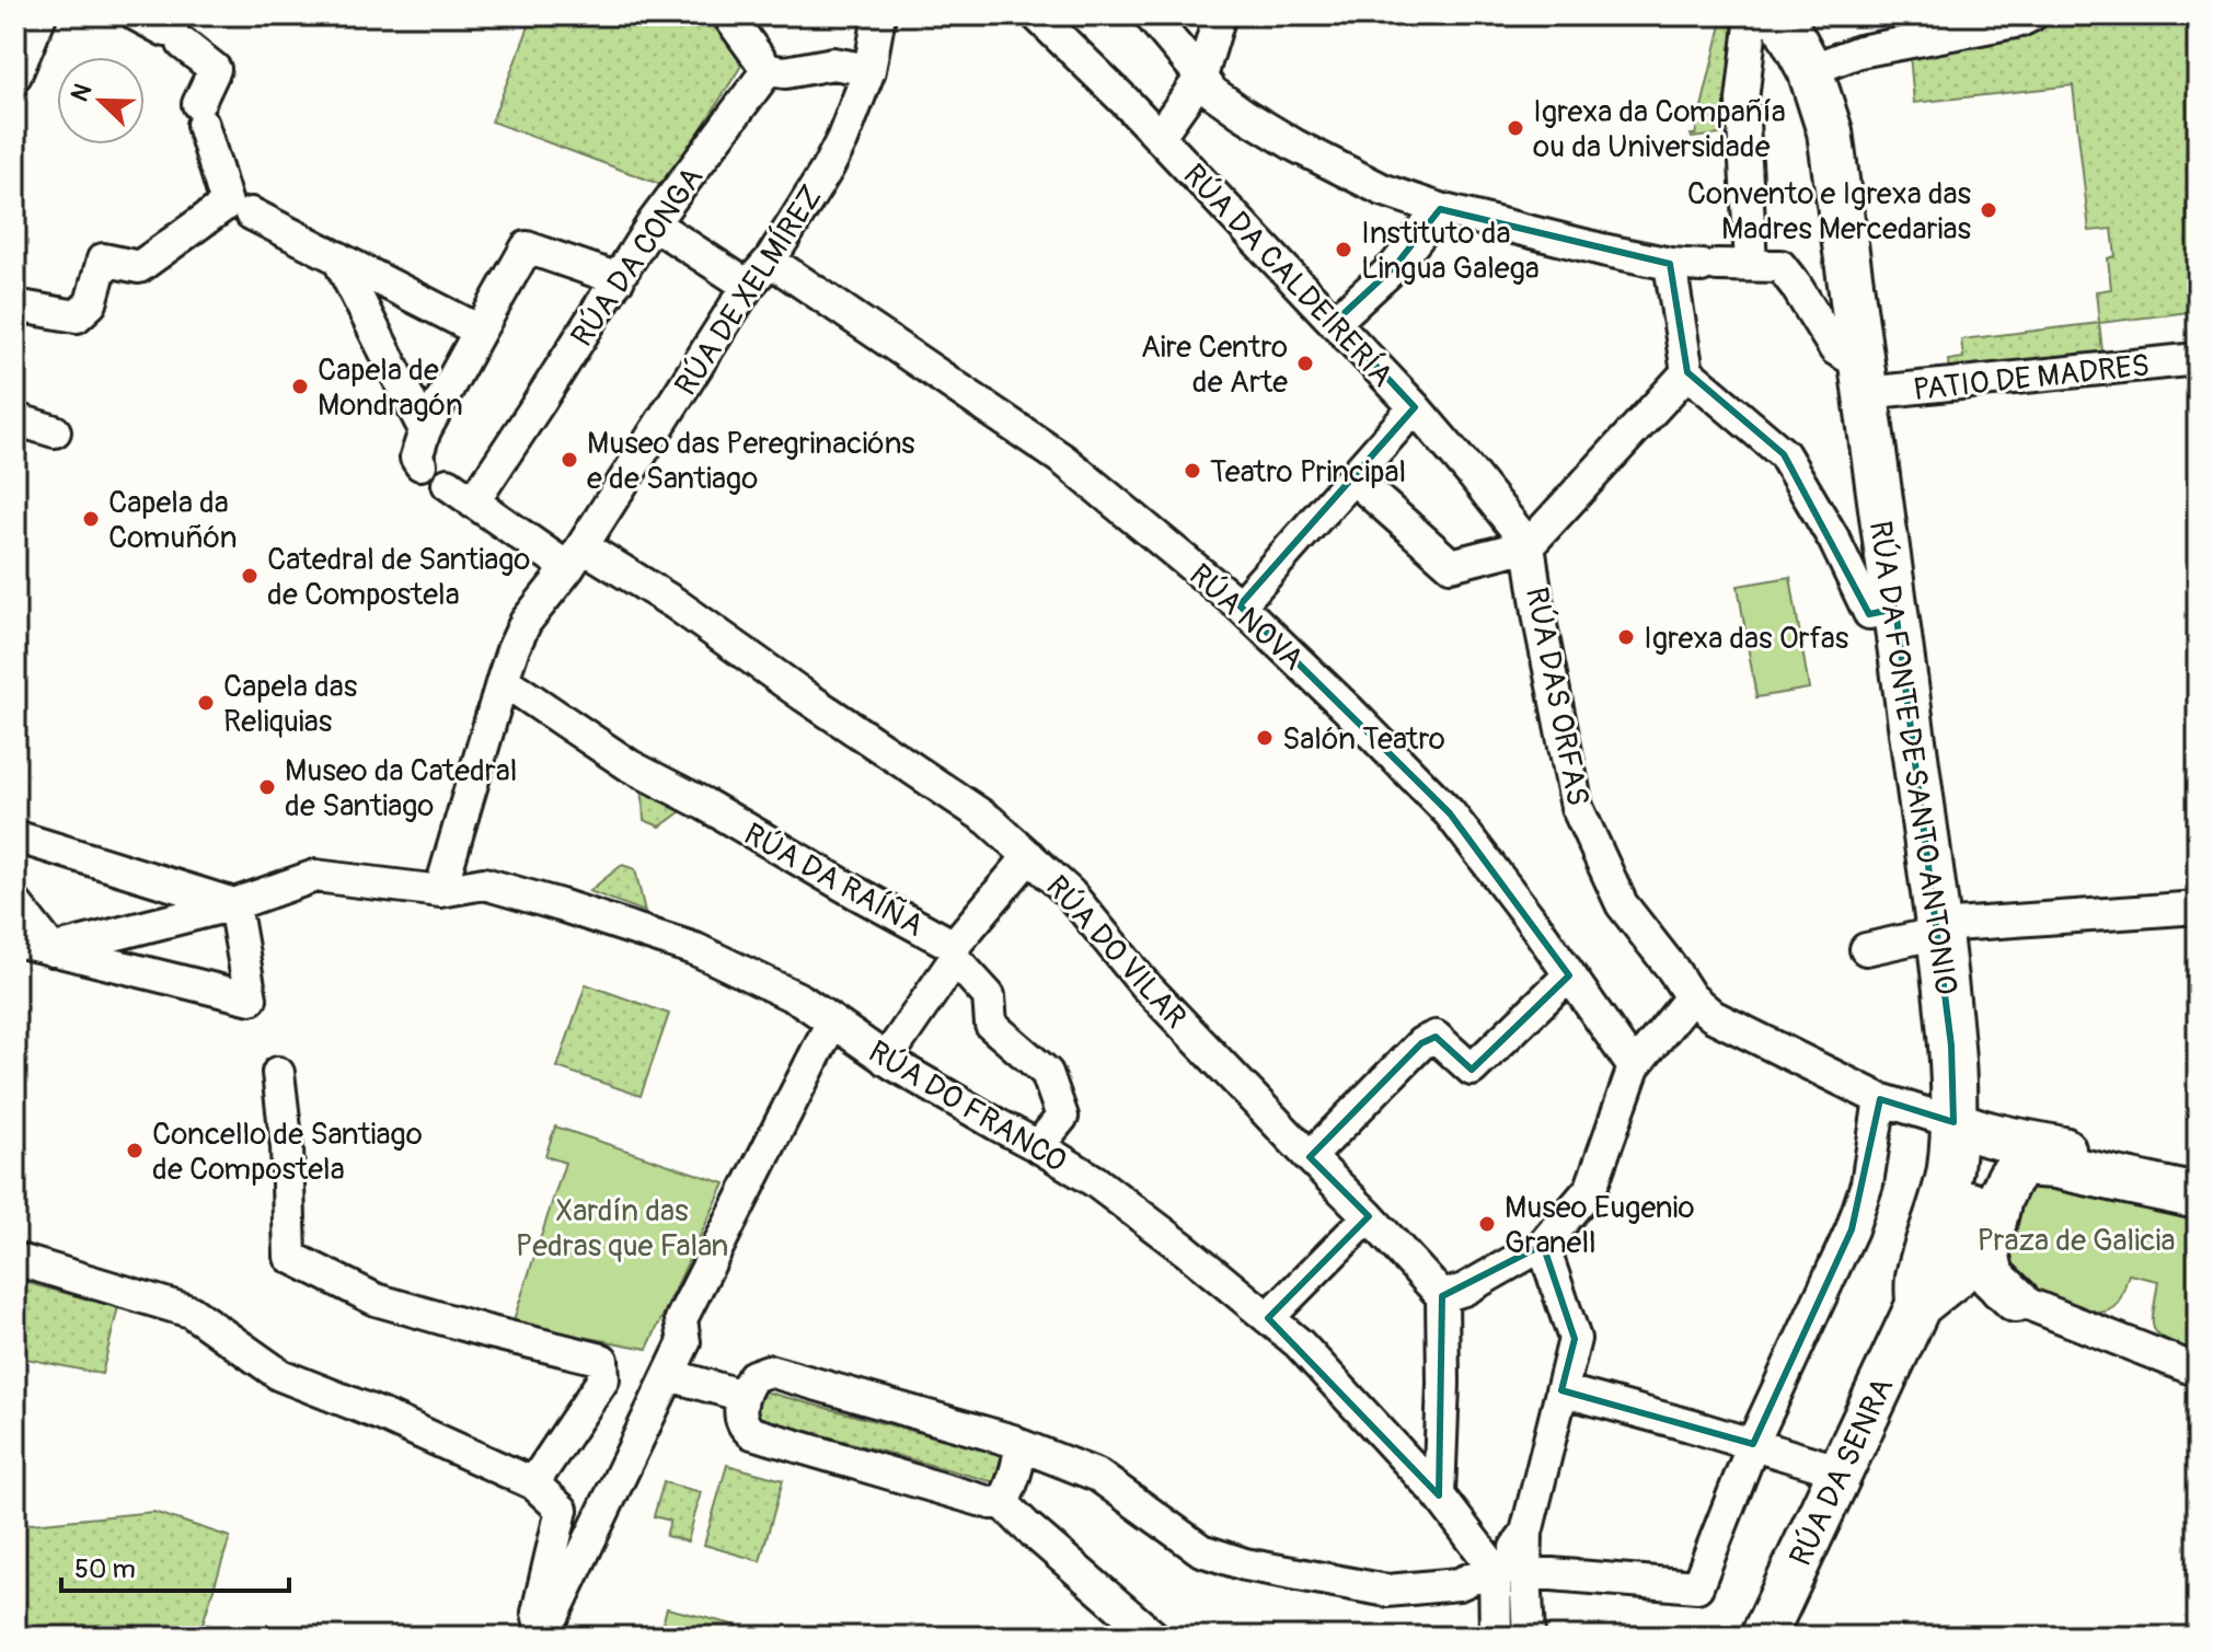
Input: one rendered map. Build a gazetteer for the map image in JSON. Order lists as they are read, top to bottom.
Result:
{
  "streets": {
    "street": [
      "RÚA DA CONGA",
      "RÚA DA CALDEIRERÍA",
      "RÚA DE XELMÍREZ",
      "PATIO DE MADRES",
      "RÚA NOVA",
      "RÚA DAS ORFAS",
      "RÚA DA FONTE DE SANTO ANTONIO",
      "RÚA DA RAÍÑA",
      "RÚA DO VILAR",
      "RÚA DO FRANCO",
      "RÚA DA SENRA"
    ]
  },
  "crossings": [
    ["RÚA DA CONGA", "RÚA DO VILAR"],
    ["RÚA DA CALDEIRERÍA", "RÚA DAS ORFAS"],
    ["RÚA DE XELMÍREZ", "RÚA NOVA"],
    ["RÚA DE XELMÍREZ", "RÚA DA RAÍÑA"],
    ["RÚA DE XELMÍREZ", "RÚA DO VILAR"],
    ["RÚA DE XELMÍREZ", "RÚA DO FRANCO"],
    ["PATIO DE MADRES", "RÚA DA FONTE DE SANTO ANTONIO"],
    ["RÚA DAS ORFAS", "RÚA DA FONTE DE SANTO ANTONIO"],
    ["RÚA DAS ORFAS", "RÚA DA SENRA"],
    ["RÚA DA FONTE DE SANTO ANTONIO", "RÚA DA SENRA"],
    ["RÚA DA RAÍÑA", "RÚA DO FRANCO"]
  ],
  "parks": ["Xardín das Pedras que Falan", "Praza de Galicia"],
  "places": [
    "Igrexa da Compañía ou da Universidade",
    "Convento e Igrexa das Madres Mercedarias",
    "Instituto da Lingua Galega",
    "Aire Centro de Arte",
    "Capela de Mondragón",
    "Museo das Peregrinacións e de Santiago",
    "Teatro Principal",
    "Capela da Comuñón",
    "Catedral de Santiago de Compostela",
    "Igrexa das Orfas",
    "Capela das Reliquias",
    "Salón Teatro",
    "Museo da Catedral de Santiago",
    "Concello de Santiago de Compostela",
    "Museo Eugenio Granell"
  ],
  "scale_bar": "50 m",
  "north": "top left"
}
